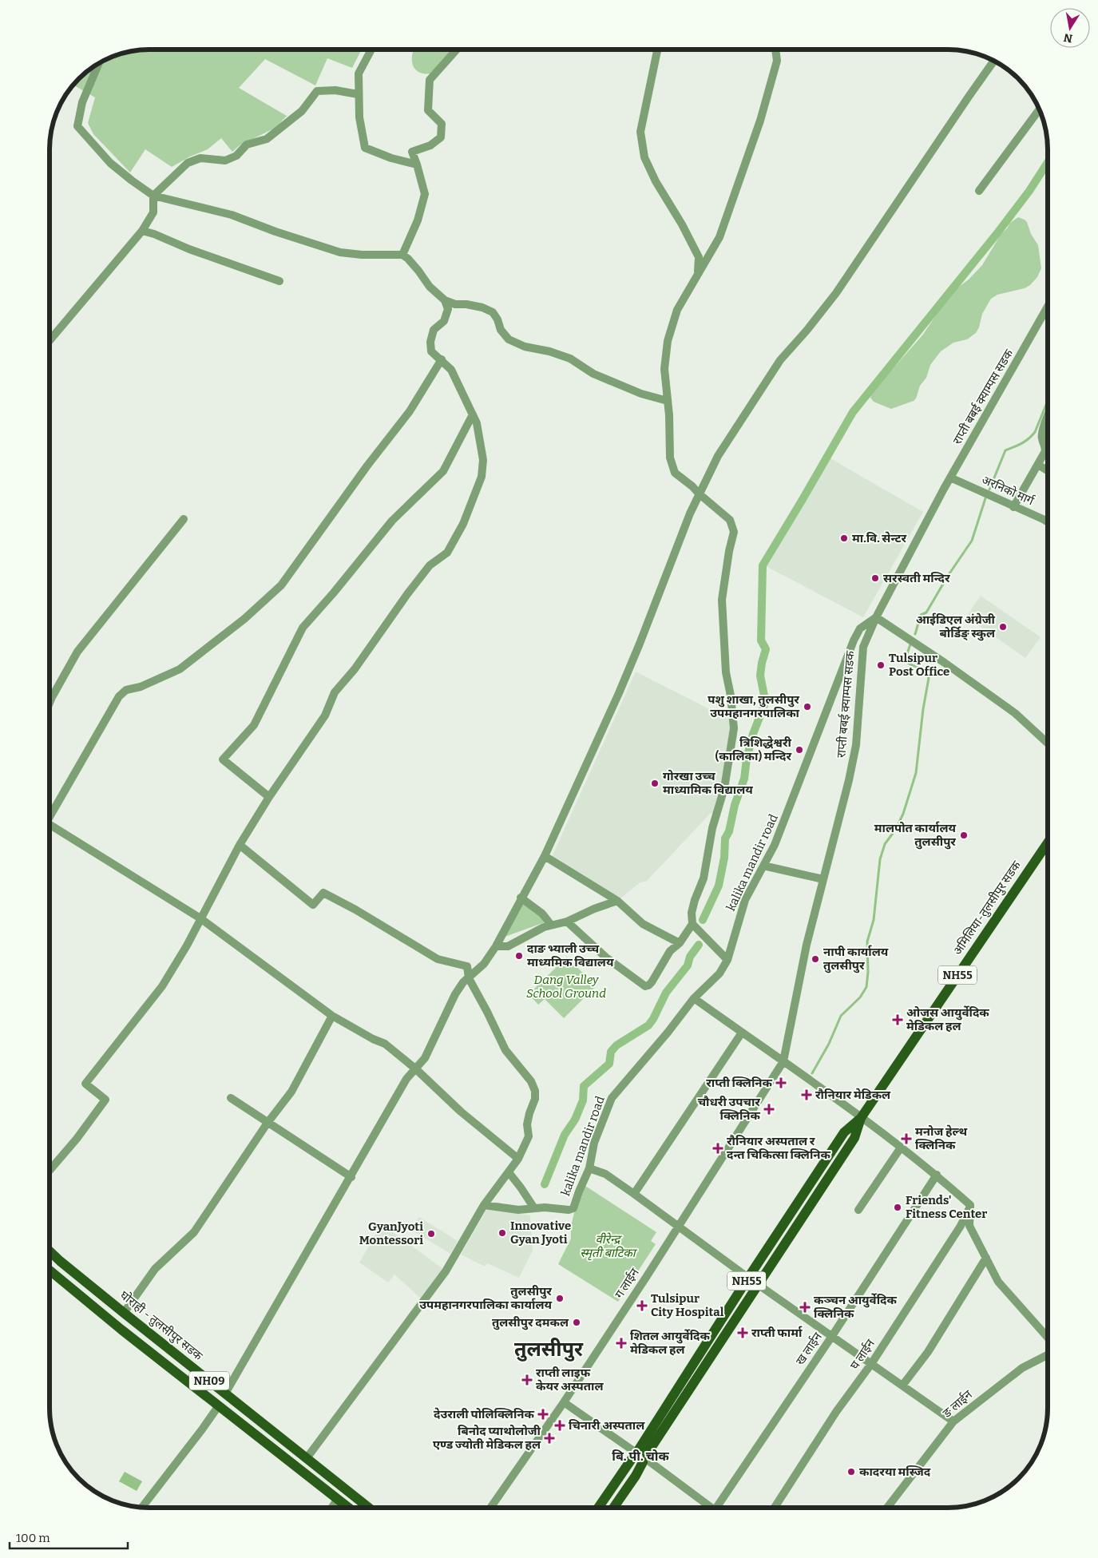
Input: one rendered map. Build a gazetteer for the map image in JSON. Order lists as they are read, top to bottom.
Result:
{
  "streets": {
    "main road": [
      "अमिलिया-तुलसीपुर सडक",
      "NH55",
      "घोराही - तुलसीपुर सडक",
      "NH09"
    ],
    "street": [
      "राप्ती बबई क्याम्पस सडक",
      "अरनिको मार्ग",
      "kalika mandir road",
      "ग लाईन",
      "ख लाईन",
      "घ लाईन",
      "ङ लाईन"
    ]
  },
  "crossings": [
    ["राप्ती बबई क्याम्पस सडक", "अरनिको मार्ग"],
    ["राप्ती बबई क्याम्पस सडक", "kalika mandir road"],
    ["राप्ती बबई क्याम्पस सडक", "ग लाईन"],
    ["अमिलिया-तुलसीपुर सडक", "NH55"]
  ],
  "districts": ["तुलसीपुर", "बि. पी. चोक"],
  "parks": ["Dang Valley School Ground", "वीरेन्द्र स्मृती बाटिका"],
  "places": {
    "other": [
      "मा.वि. सेन्टर",
      "सरस्वती मन्दिर",
      "आईडिएल अंग्रेजी बोर्डिङ् स्कुल",
      "Tulsipur Post Office",
      "पशु शाखा, तुलसीपुर उपमहानगरपालिका",
      "त्रिशिद्धेश्वरी (कालिका) मन्दिर",
      "गोरखा उच्च माध्यामिक विद्यालय",
      "मालपोत कार्यालय तुलसीपुर",
      "दाङ भ्याली उच्च माध्यमिक विद्यालय",
      "नापी कार्यालय तुलसीपुर",
      "Friends' Fitness Center",
      "Innovative Gyan Jyoti",
      "GyanJyoti Montessori",
      "तुलसीपुर उपमहानगरपालिका कार्यालय",
      "तुलसीपुर दमकल",
      "कादरया मस्जिद"
    ],
    "health": [
      "ओजस आयुर्वेदिक मेडिकल हल",
      "राप्ती क्लिनिक",
      "रौनियार मेडिकल",
      "चौधरी उपचार क्लिनिक",
      "मनोज हेल्थ क्लिनिक",
      "रौनियार अस्पताल र दन्त चिकित्सा क्लिनिक",
      "Tulsipur City Hospital",
      "कञ्चन आयुर्वेदिक क्लिनिक",
      "राप्ती फार्मा",
      "शितल आयुर्वेदिक मेडिकल हल",
      "राप्ती लाइफ केयर अस्पताल",
      "देउराली पोलिक्लिनिक",
      "चिनारी अस्पताल",
      "बिनोद प्याथोलोजी एण्ड ज्योती मेडिकल हल"
    ]
  },
  "scale_bar": "100 m",
  "north": "bottom"
}
